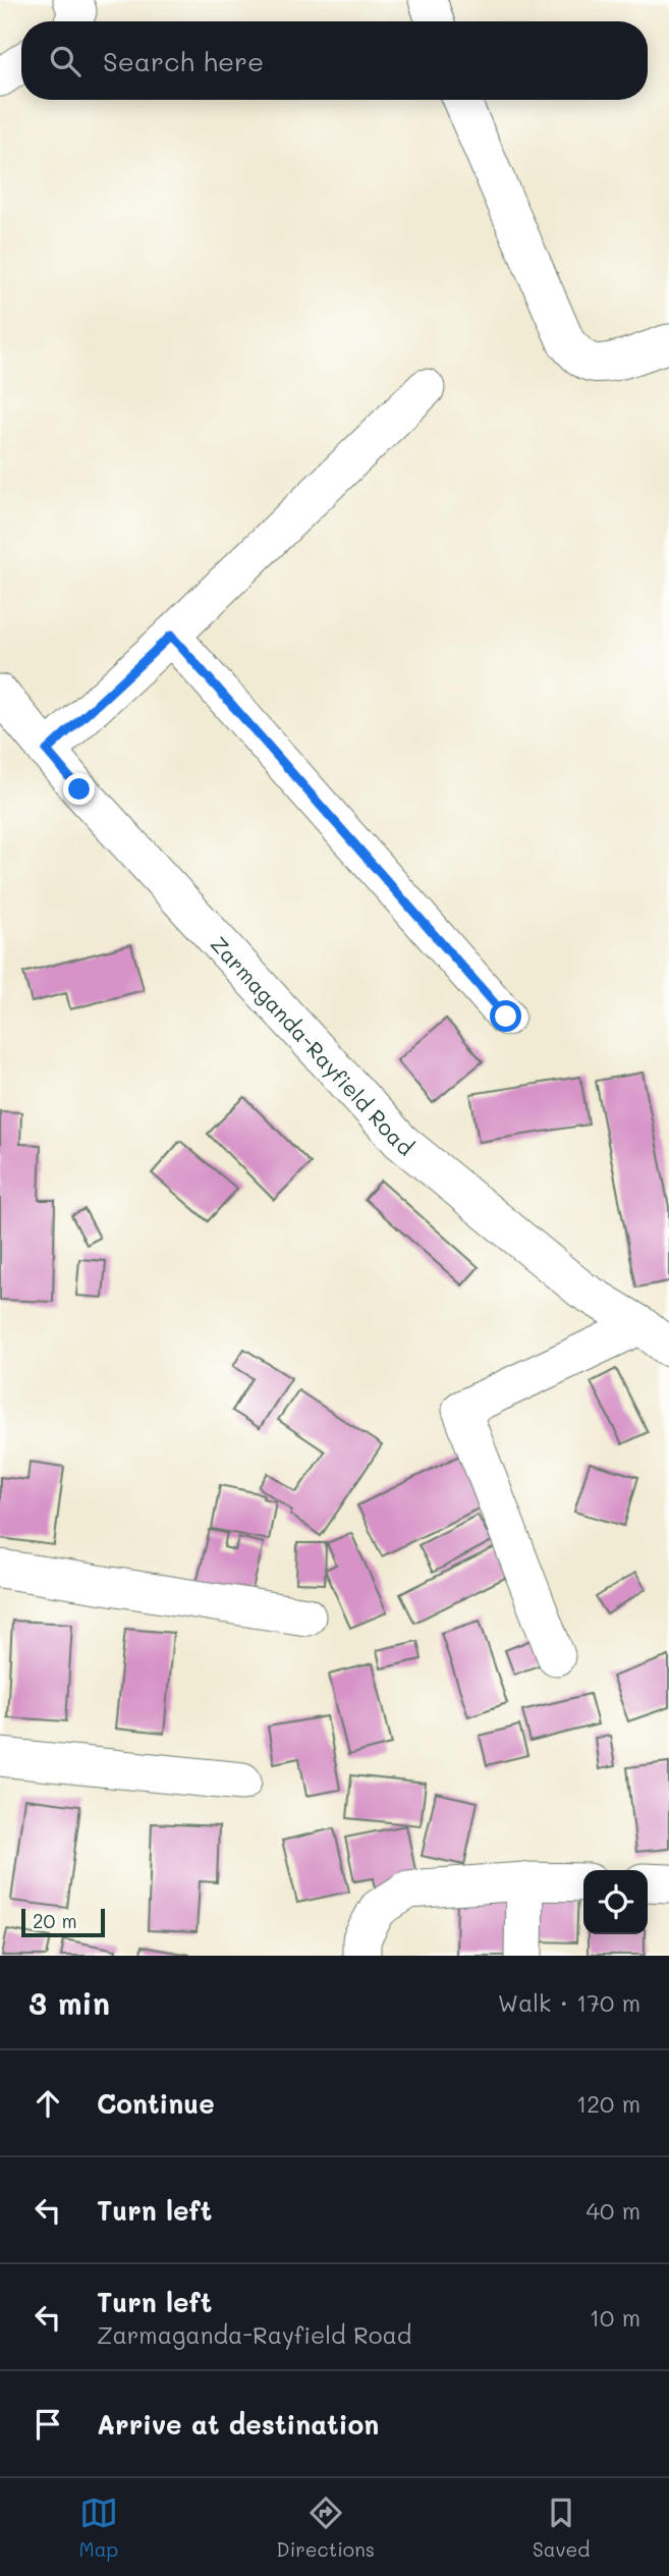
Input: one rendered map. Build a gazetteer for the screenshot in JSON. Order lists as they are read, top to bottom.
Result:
{
  "streets": {
    "street": ["Zarmaganda-Rayfield Road"]
  },
  "scale_bar": "20 m",
  "page": {
    "search": "Search here",
    "scale": "20 m",
    "heading": ["3 min", "Walk · 170 m"],
    "list": [
      ["Continue", "120 m"],
      ["Turn left", "40 m"],
      ["Turn left", "Zarmaganda-Rayfield Road", "10 m"],
      "Arrive at destination"
    ],
    "nav": ["Map", "Directions", "Saved"]
  }
}
